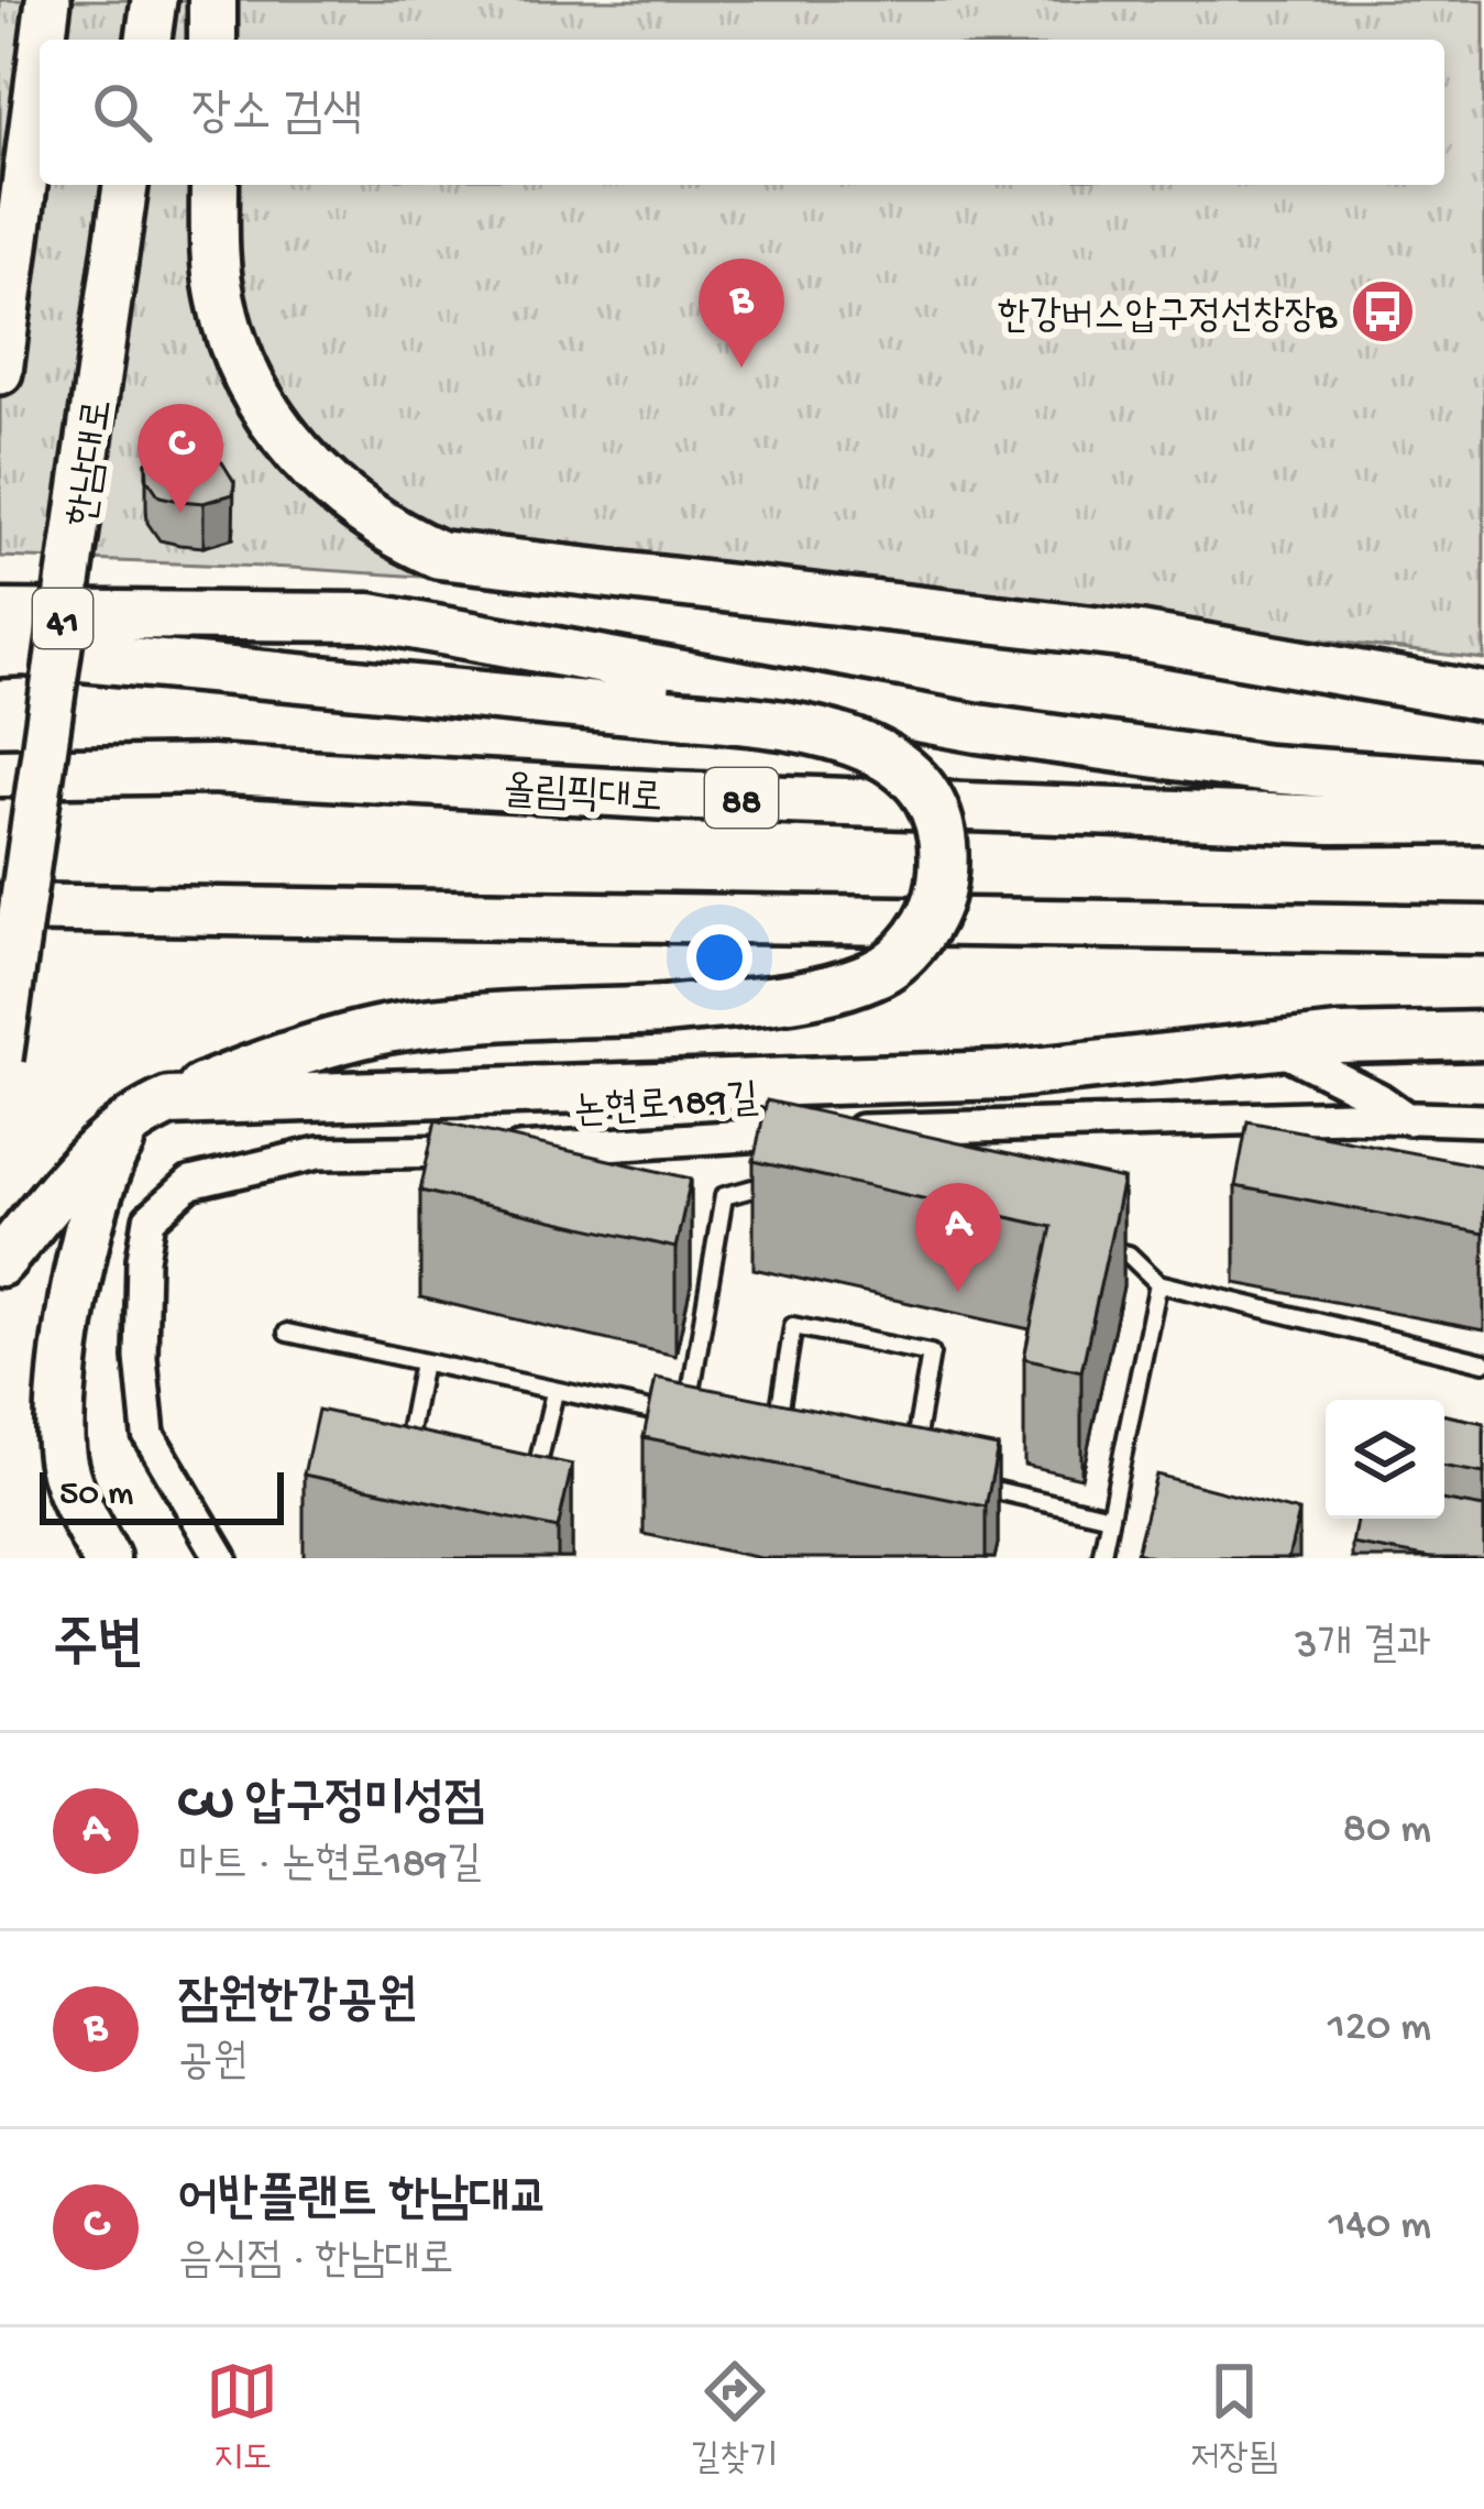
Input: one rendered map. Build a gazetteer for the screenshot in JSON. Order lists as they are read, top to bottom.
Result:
{
  "streets": {
    "highway": ["올림픽대로", "88"],
    "main road": ["한남대로", "41"],
    "street": ["논현로189길"]
  },
  "places": {
    "bus stop": ["한강버스압구정선창장B"]
  },
  "scale_bar": "50 m",
  "page": {
    "search": "장소 검색",
    "pins": ["B", "C", "A"],
    "scale": "50 m",
    "heading": ["주변", "3개 결과"],
    "list": [
      {
        "mark": "A",
        "name": "CU 압구정미성점",
        "note": "마트 · 논현로189길",
        "value": "80 m"
      },
      {
        "mark": "B",
        "name": "잠원한강공원",
        "note": "공원",
        "value": "120 m"
      },
      {
        "mark": "C",
        "name": "어반플랜트 한남대교",
        "note": "음식점 · 한남대로",
        "value": "140 m"
      }
    ],
    "nav": ["지도", "길찾기", "저장됨"]
  }
}
